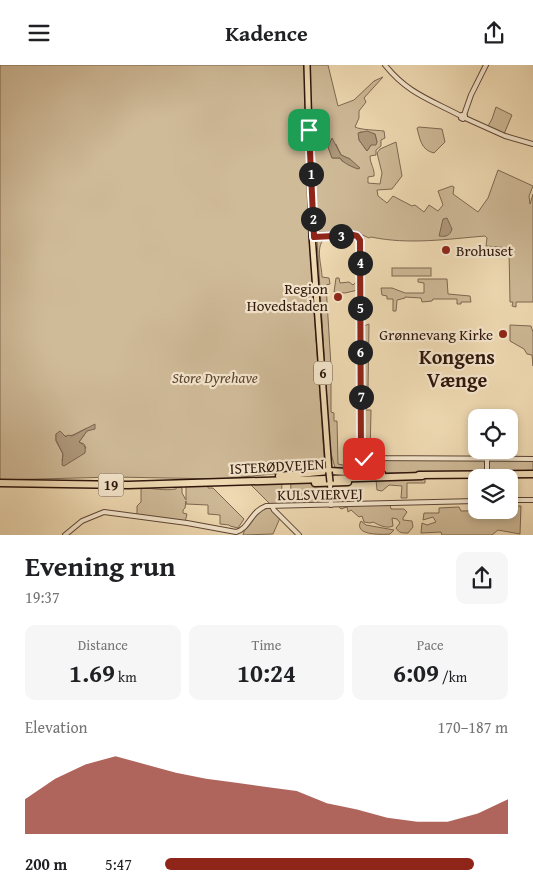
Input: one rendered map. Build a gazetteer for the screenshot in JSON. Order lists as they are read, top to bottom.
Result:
{
  "streets": {
    "highway": ["ISTERØDVEJEN", "19"],
    "main road": ["6"],
    "street": ["KULSVIERVEJ"]
  },
  "districts": ["Kongens Vænge"],
  "parks": ["Store Dyrehave"],
  "places": ["Brohuset", "Region Hovedstaden", "Grønnevang Kirke"],
  "page": {
    "header": "Kadence",
    "pins": [
      "1",
      "2",
      "3",
      "4",
      "5",
      "6",
      "7"
    ],
    "heading": ["Evening run", "19:37"],
    "stats": [
      ["Distance", "1.69 km"],
      ["Time", "10:24"],
      ["Pace", "6:09 /km"]
    ],
    "chart": ["Elevation", "170–187 m"],
    "list": [
      {
        "name": "200 m",
        "note": "5:47"
      }
    ]
  }
}
